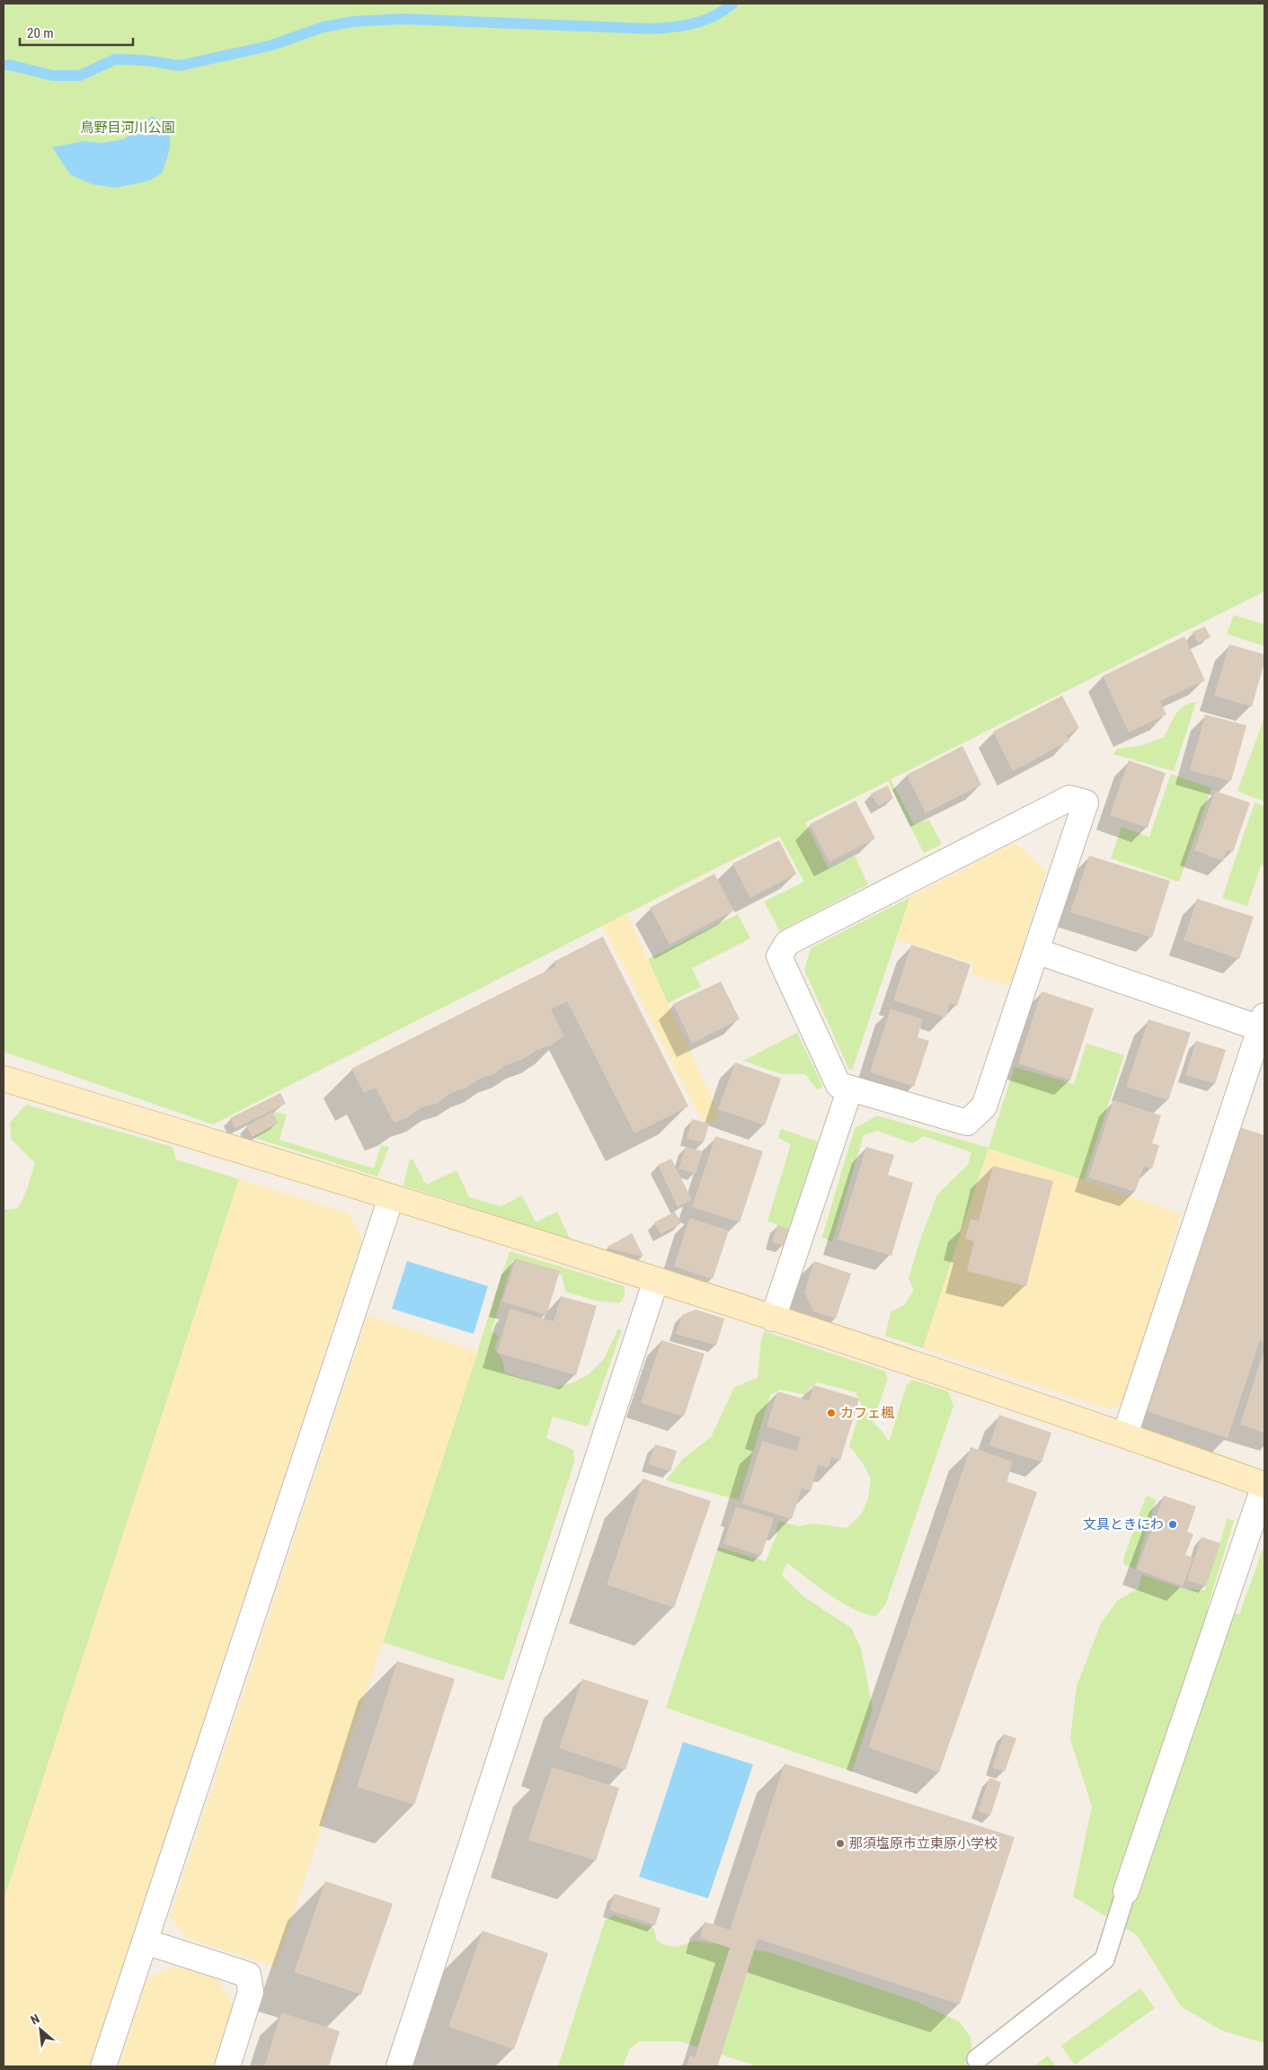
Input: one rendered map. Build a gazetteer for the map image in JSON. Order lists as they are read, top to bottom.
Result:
{
  "parks": ["鳥野目河川公園"],
  "places": ["カフェ楓", "文具ときにわ", "那須塩原市立東原小学校"],
  "scale_bar": "20 m",
  "north": "top left"
}
